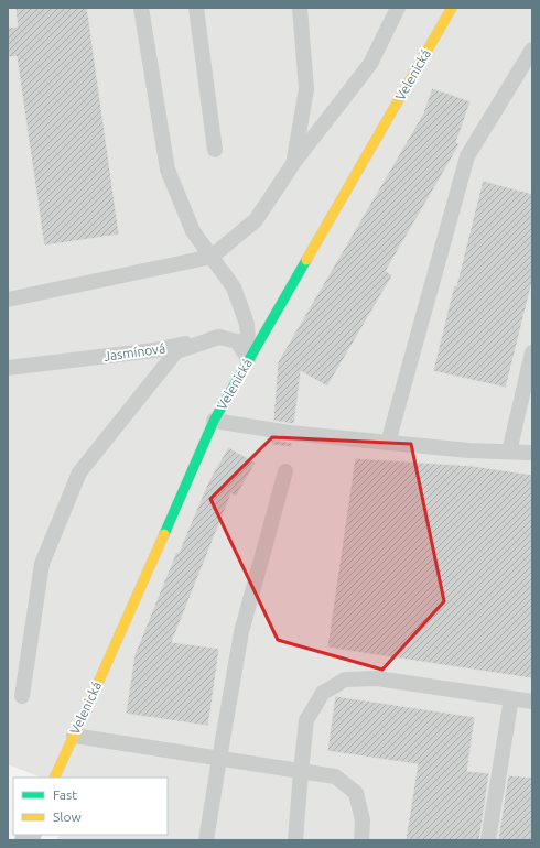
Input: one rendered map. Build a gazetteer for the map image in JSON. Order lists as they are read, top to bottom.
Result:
{
  "streets": {
    "street": ["Velenická"],
    "lane": ["Jasmínová"]
  },
  "legend": ["Fast", "Slow"]
}
